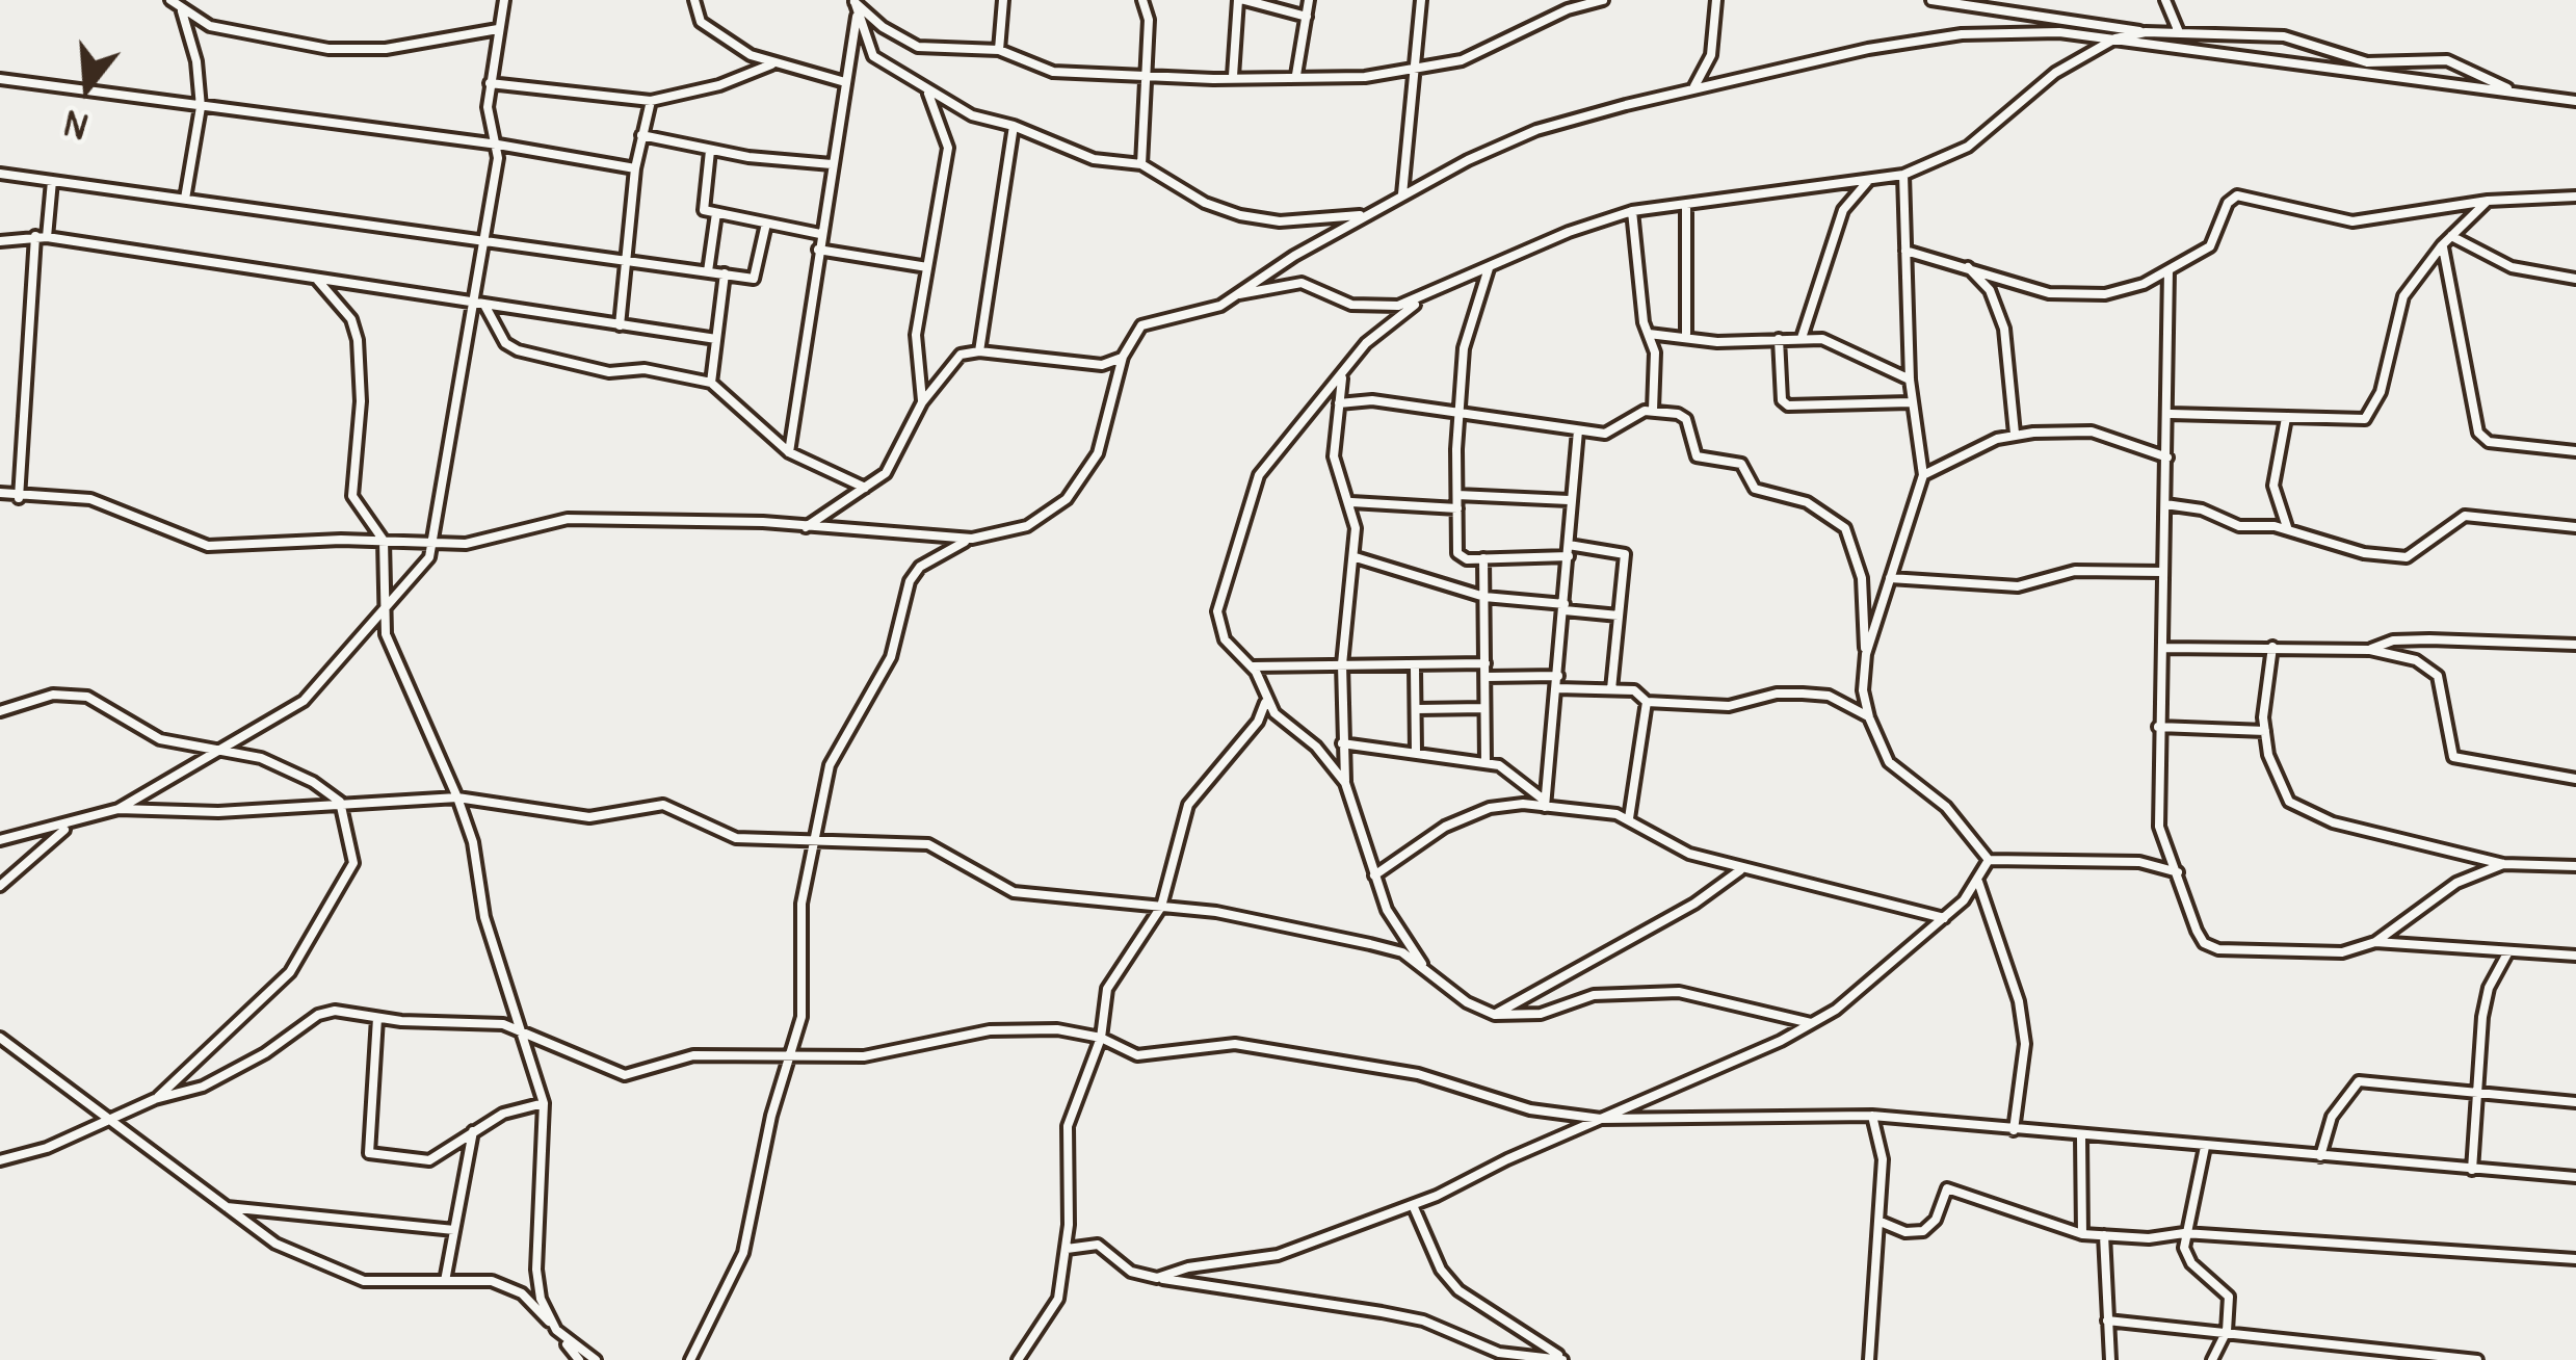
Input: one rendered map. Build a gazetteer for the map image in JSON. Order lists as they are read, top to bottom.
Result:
{
  "north": "bottom"
}
